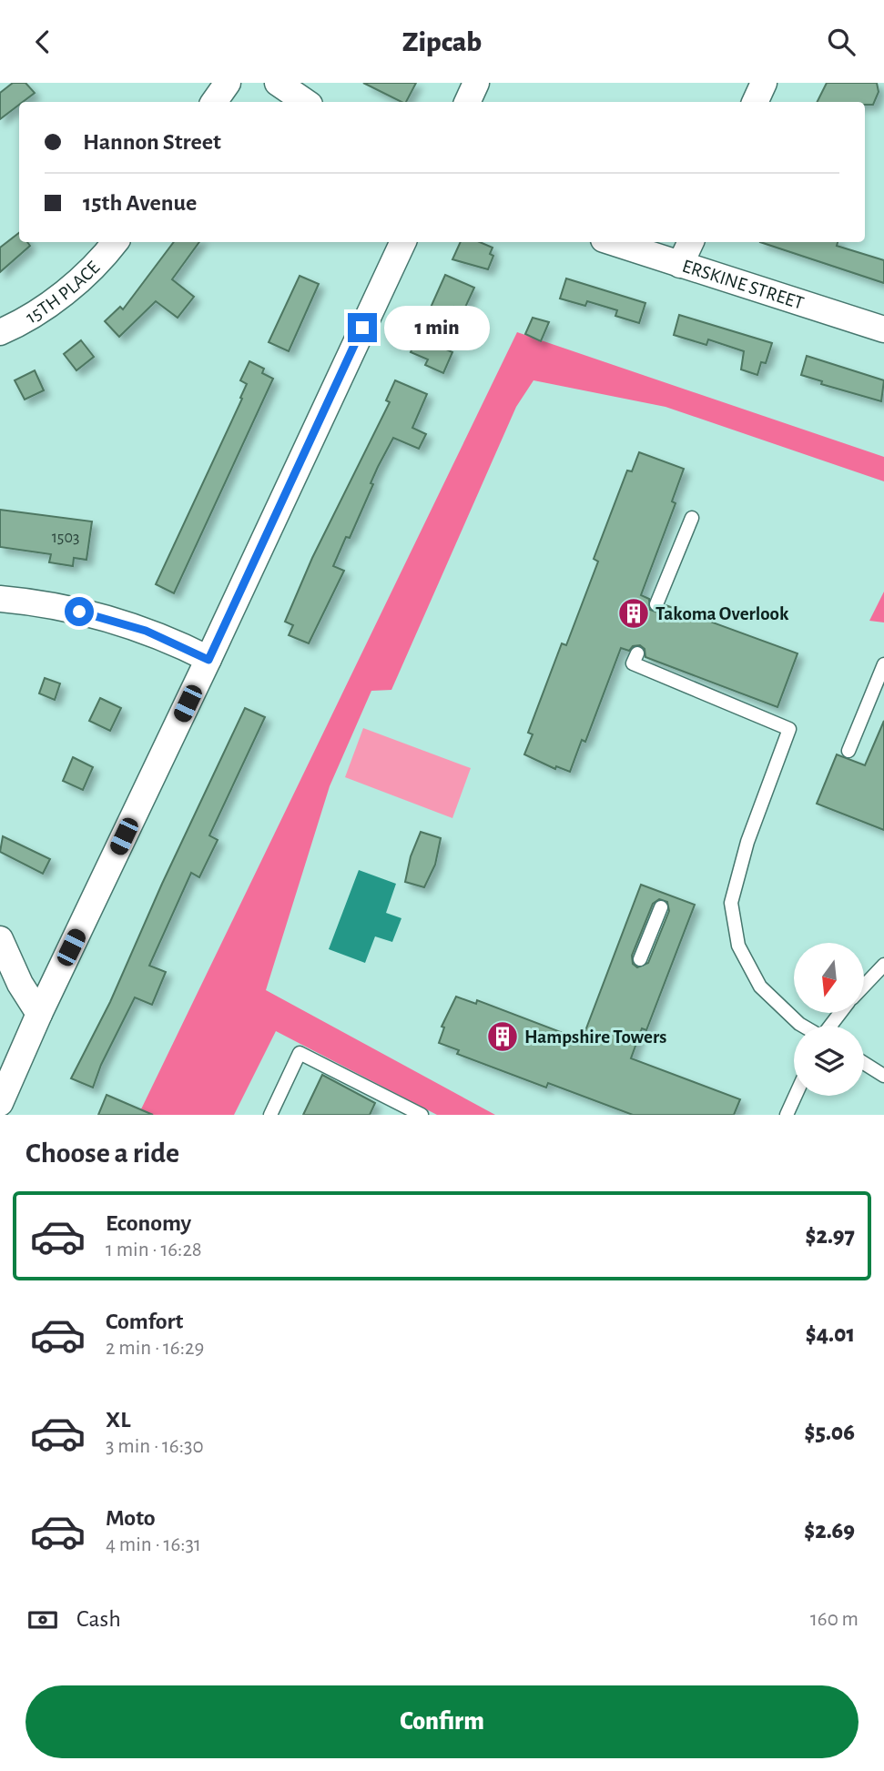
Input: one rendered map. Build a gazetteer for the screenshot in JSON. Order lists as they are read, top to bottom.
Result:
{
  "streets": {
    "street": ["ERSKINE STREET", "15TH PLACE"]
  },
  "places": {
    "building": ["Takoma Overlook", "Hampshire Towers"]
  },
  "house_numbers": ["1503"],
  "north": "bottom",
  "page": {
    "header": "Zipcab",
    "banner": ["Hannon Street", "15th Avenue"],
    "bubble": "1 min",
    "heading": "Choose a ride",
    "list": [
      {
        "name": "Economy",
        "note": "1 min · 16:28",
        "value": "$2.97"
      },
      {
        "name": "Comfort",
        "note": "2 min · 16:29",
        "value": "$4.01"
      },
      {
        "name": "XL",
        "note": "3 min · 16:30",
        "value": "$5.06"
      },
      {
        "name": "Moto",
        "note": "4 min · 16:31",
        "value": "$2.69"
      }
    ],
    "pay": ["Cash", "160 m"],
    "buttons": "Confirm"
  }
}
